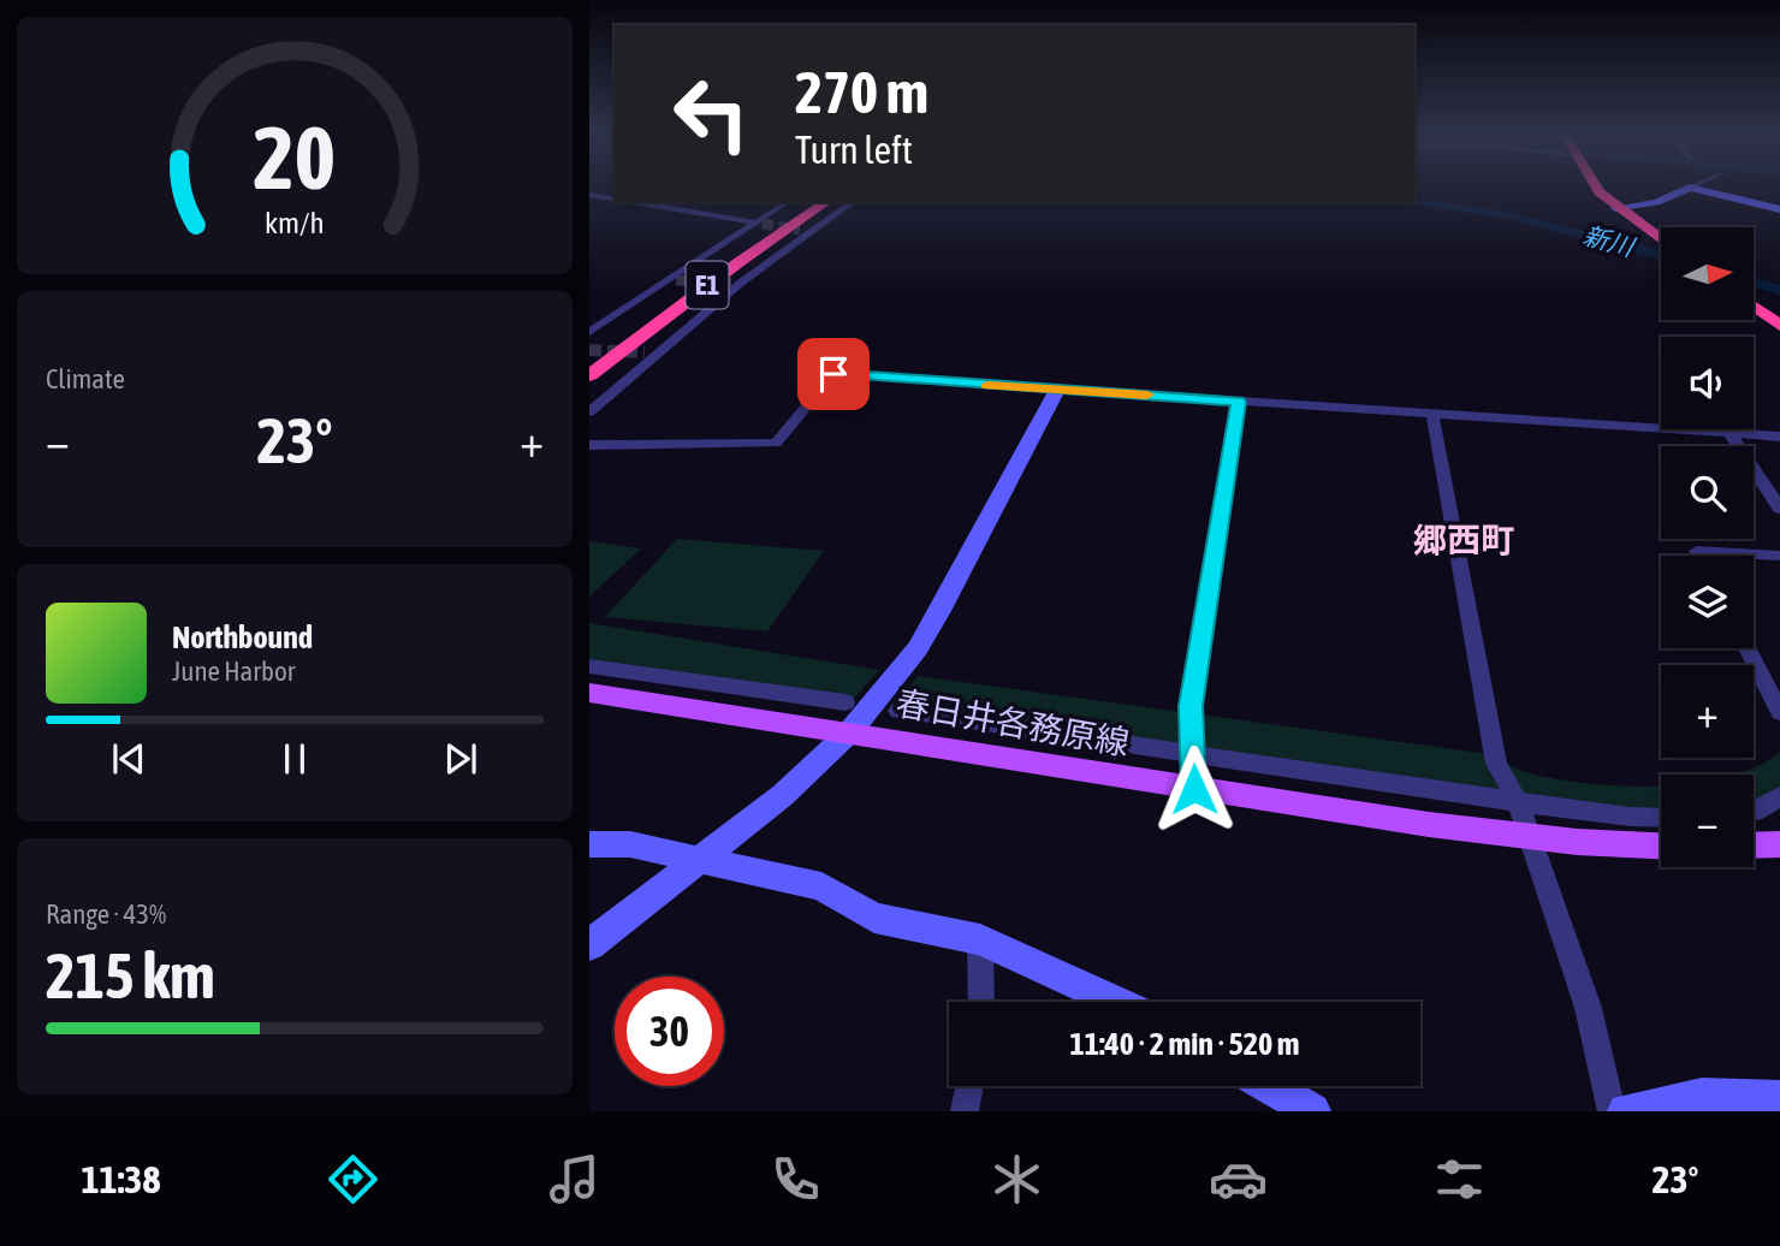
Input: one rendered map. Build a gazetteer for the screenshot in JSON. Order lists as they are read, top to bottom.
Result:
{
  "streets": {
    "highway": ["E1"],
    "main road": ["春日井各務原線"]
  },
  "districts": ["郷西町"],
  "water": ["新川"],
  "north": "right",
  "page": {
    "turn": ["270 m", "Turn left"],
    "map_buttons": ["+", "−"],
    "tile": [
      "Climate",
      ["Range · 43%", "215 km"]
    ],
    "heat": ["−", "23°", "+"],
    "song": ["Northbound", "June Harbor"],
    "limit": "30",
    "trip": "11:40 · 2 min · 520 m",
    "tabs": ["11:38", "23°"],
    "gauge": ["20", "km/h"]
  }
}
